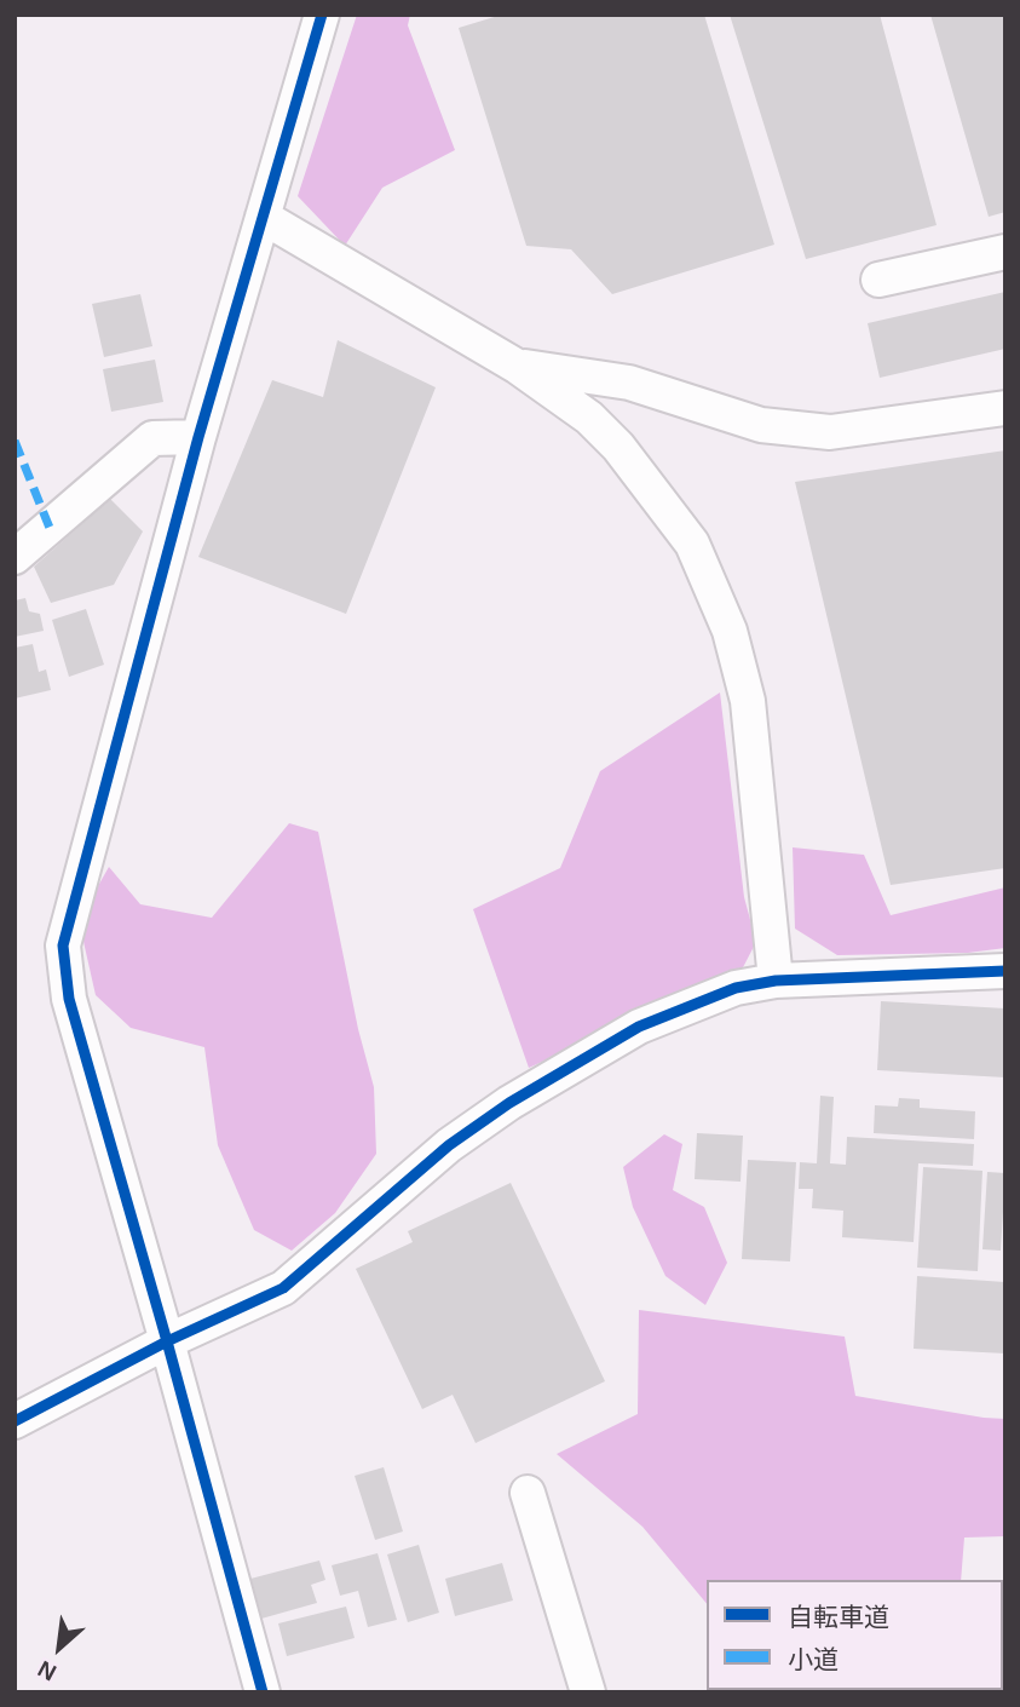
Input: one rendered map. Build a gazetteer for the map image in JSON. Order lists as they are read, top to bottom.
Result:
{
  "legend": ["自転車道", "小道"],
  "north": "bottom left"
}
